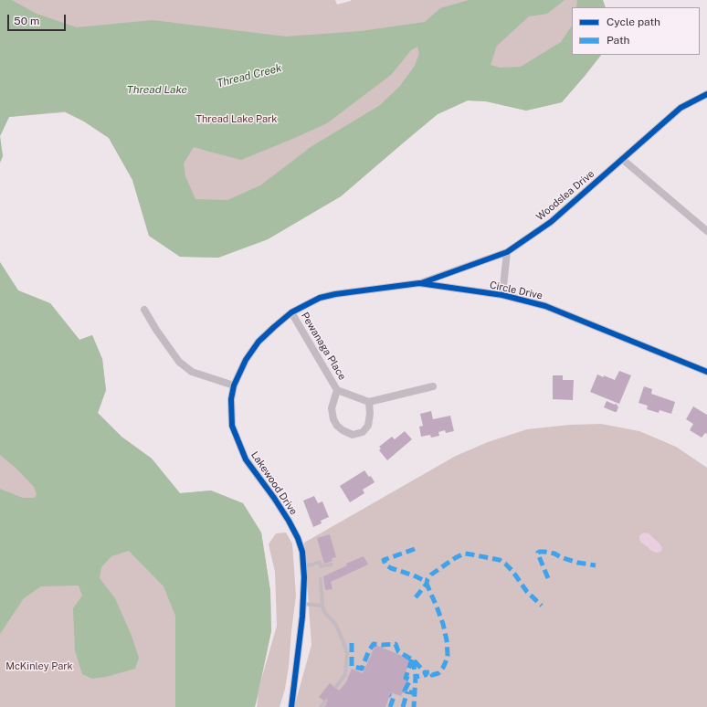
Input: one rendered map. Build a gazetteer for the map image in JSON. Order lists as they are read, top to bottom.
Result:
{
  "streets": {
    "street": [
      "Woodslea Drive",
      "Circle Drive",
      "Pewanaga Place",
      "Lakewood Drive"
    ]
  },
  "crossings": [
    ["Woodslea Drive", "Circle Drive"],
    ["Circle Drive", "Pewanaga Place"],
    ["Circle Drive", "Lakewood Drive"],
    ["Pewanaga Place", "Lakewood Drive"]
  ],
  "water": ["Thread Creek", "Thread Lake"],
  "parks": ["Thread Lake Park", "McKinley Park"],
  "legend": ["Cycle path", "Path"],
  "scale_bar": "50 m"
}
